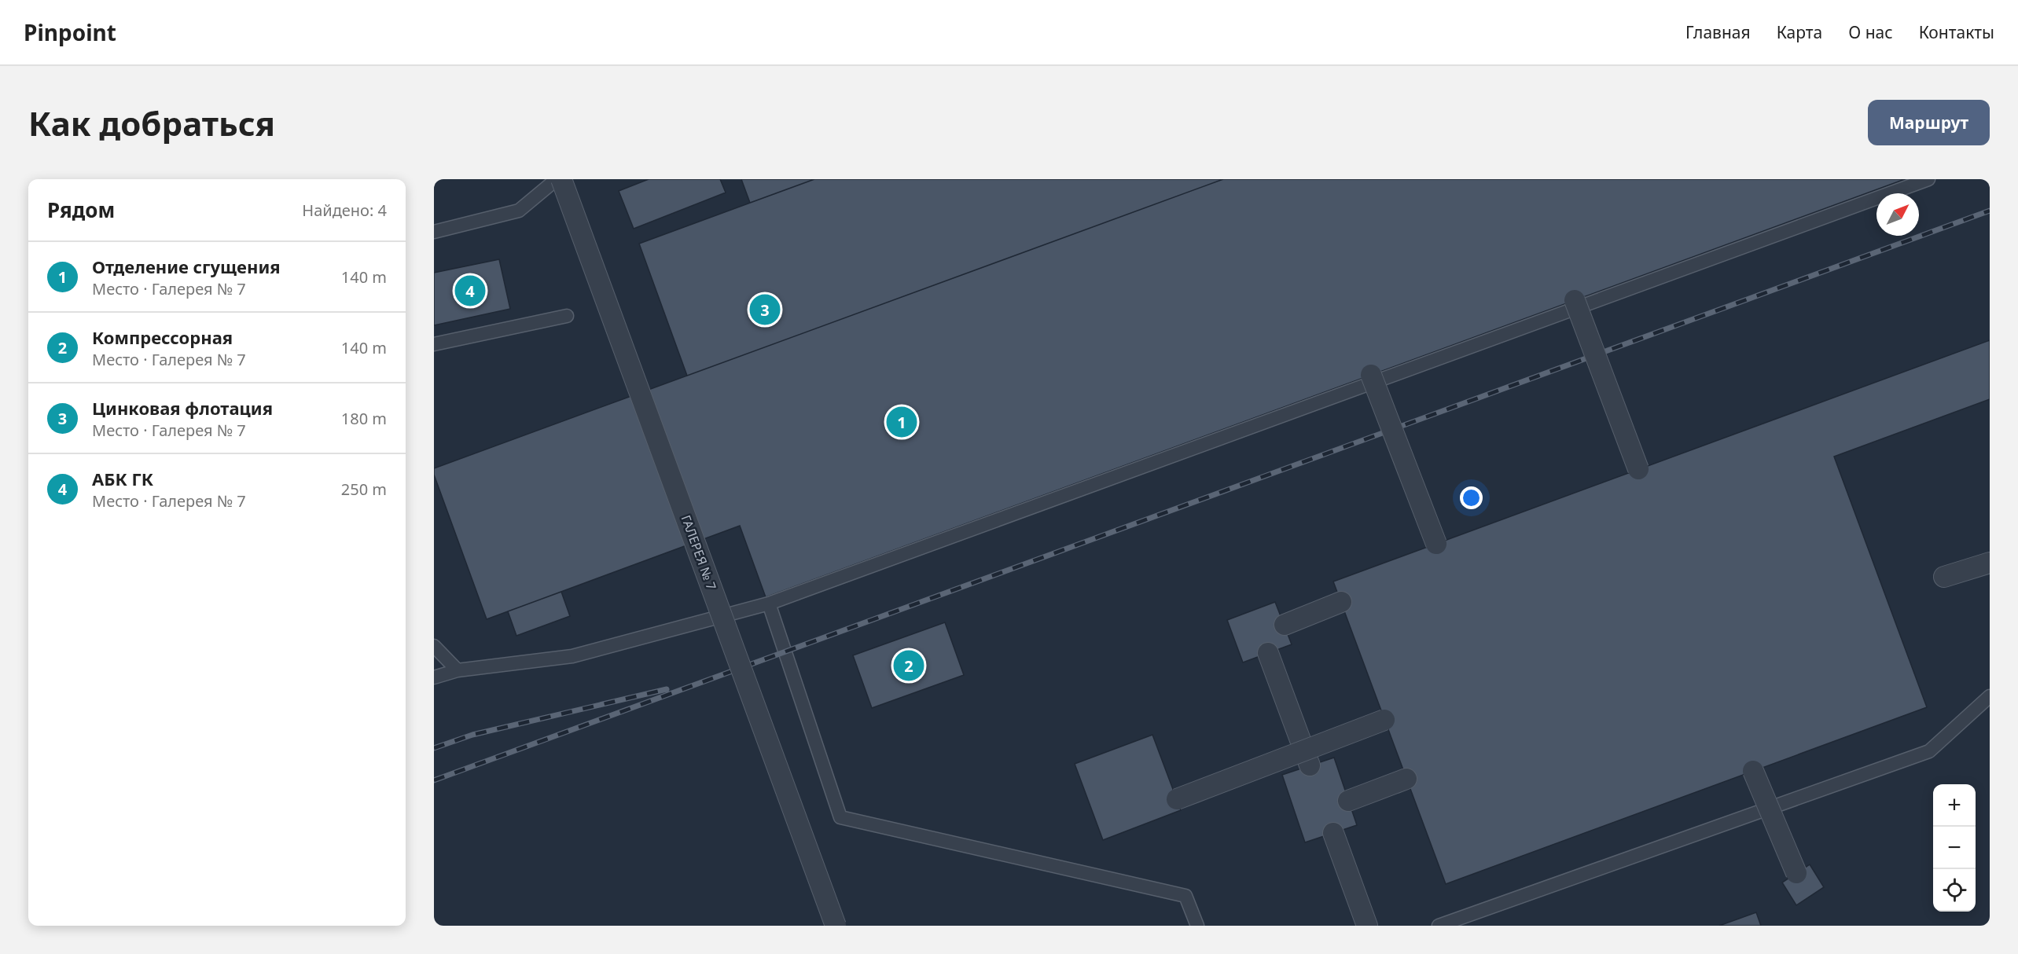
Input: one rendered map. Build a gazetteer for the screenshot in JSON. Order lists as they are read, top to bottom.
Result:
{
  "streets": {
    "street": ["ГАЛЕРЕЯ № 7"]
  },
  "north": "top right",
  "page": {
    "header": "Pinpoint",
    "nav": [
      "Главная",
      "Карта",
      "О нас",
      "Контакты"
    ],
    "buttons": "Маршрут",
    "title": "Как добраться",
    "heading": ["Рядом", "Найдено: 4"],
    "list": [
      {
        "mark": "1",
        "name": "Отделение сгущения",
        "note": "Место · Галерея № 7",
        "value": "140 m"
      },
      {
        "mark": "2",
        "name": "Компрессорная",
        "note": "Место · Галерея № 7",
        "value": "140 m"
      },
      {
        "mark": "3",
        "name": "Цинковая флотация",
        "note": "Место · Галерея № 7",
        "value": "180 m"
      },
      {
        "mark": "4",
        "name": "АБК ГК",
        "note": "Место · Галерея № 7",
        "value": "250 m"
      }
    ],
    "pins": [
      "4",
      "3",
      "1",
      "2"
    ],
    "map_buttons": ["+", "−"]
  }
}
